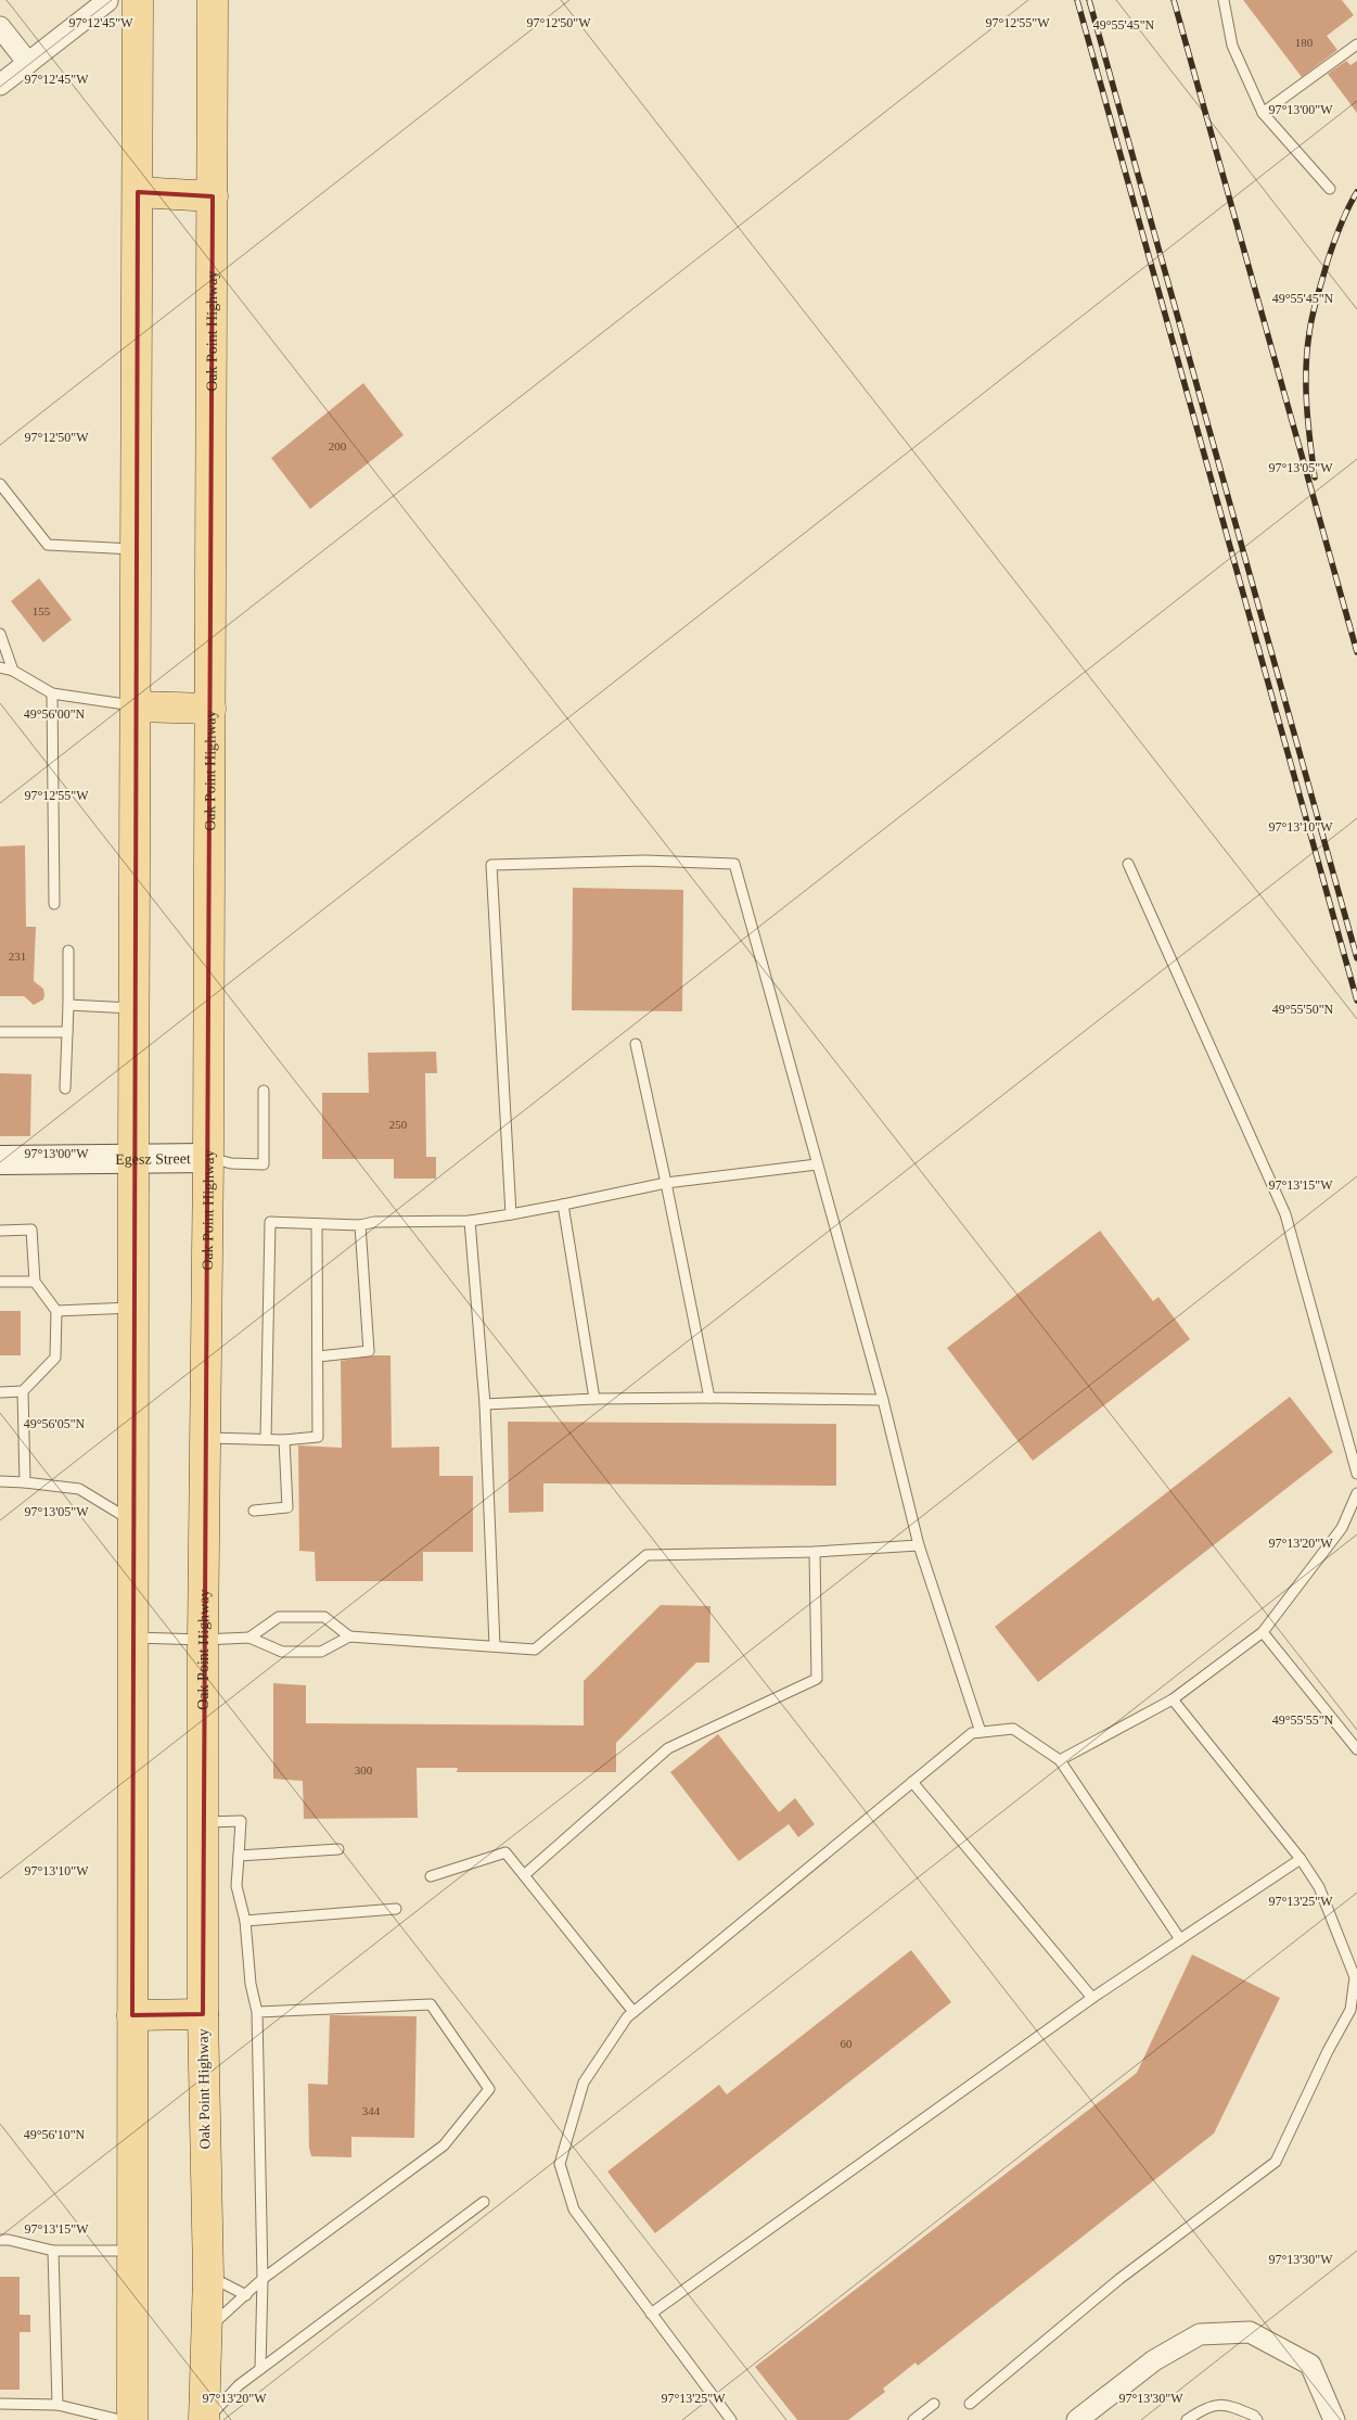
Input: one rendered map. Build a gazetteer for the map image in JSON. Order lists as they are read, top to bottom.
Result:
{
  "streets": {
    "main road": ["Oak Point Highway"],
    "street": ["Egesz Street"]
  },
  "crossings": [
    ["Oak Point Highway", "Egesz Street"]
  ],
  "house_numbers": [
    "180",
    "200",
    "155",
    "231",
    "250",
    "300",
    "60",
    "344"
  ],
  "coordinates": [
    "97°12'50\"W",
    "97°12'55\"W",
    "97°12'45\"W",
    "49°55'45\"N",
    "97°13'00\"W",
    "97°13'05\"W",
    "49°56'00\"N",
    "97°13'10\"W",
    "49°55'50\"N",
    "97°13'15\"W",
    "49°56'05\"N",
    "97°13'20\"W",
    "49°55'55\"N",
    "97°13'25\"W",
    "49°56'10\"N",
    "97°13'30\"W"
  ]
}
